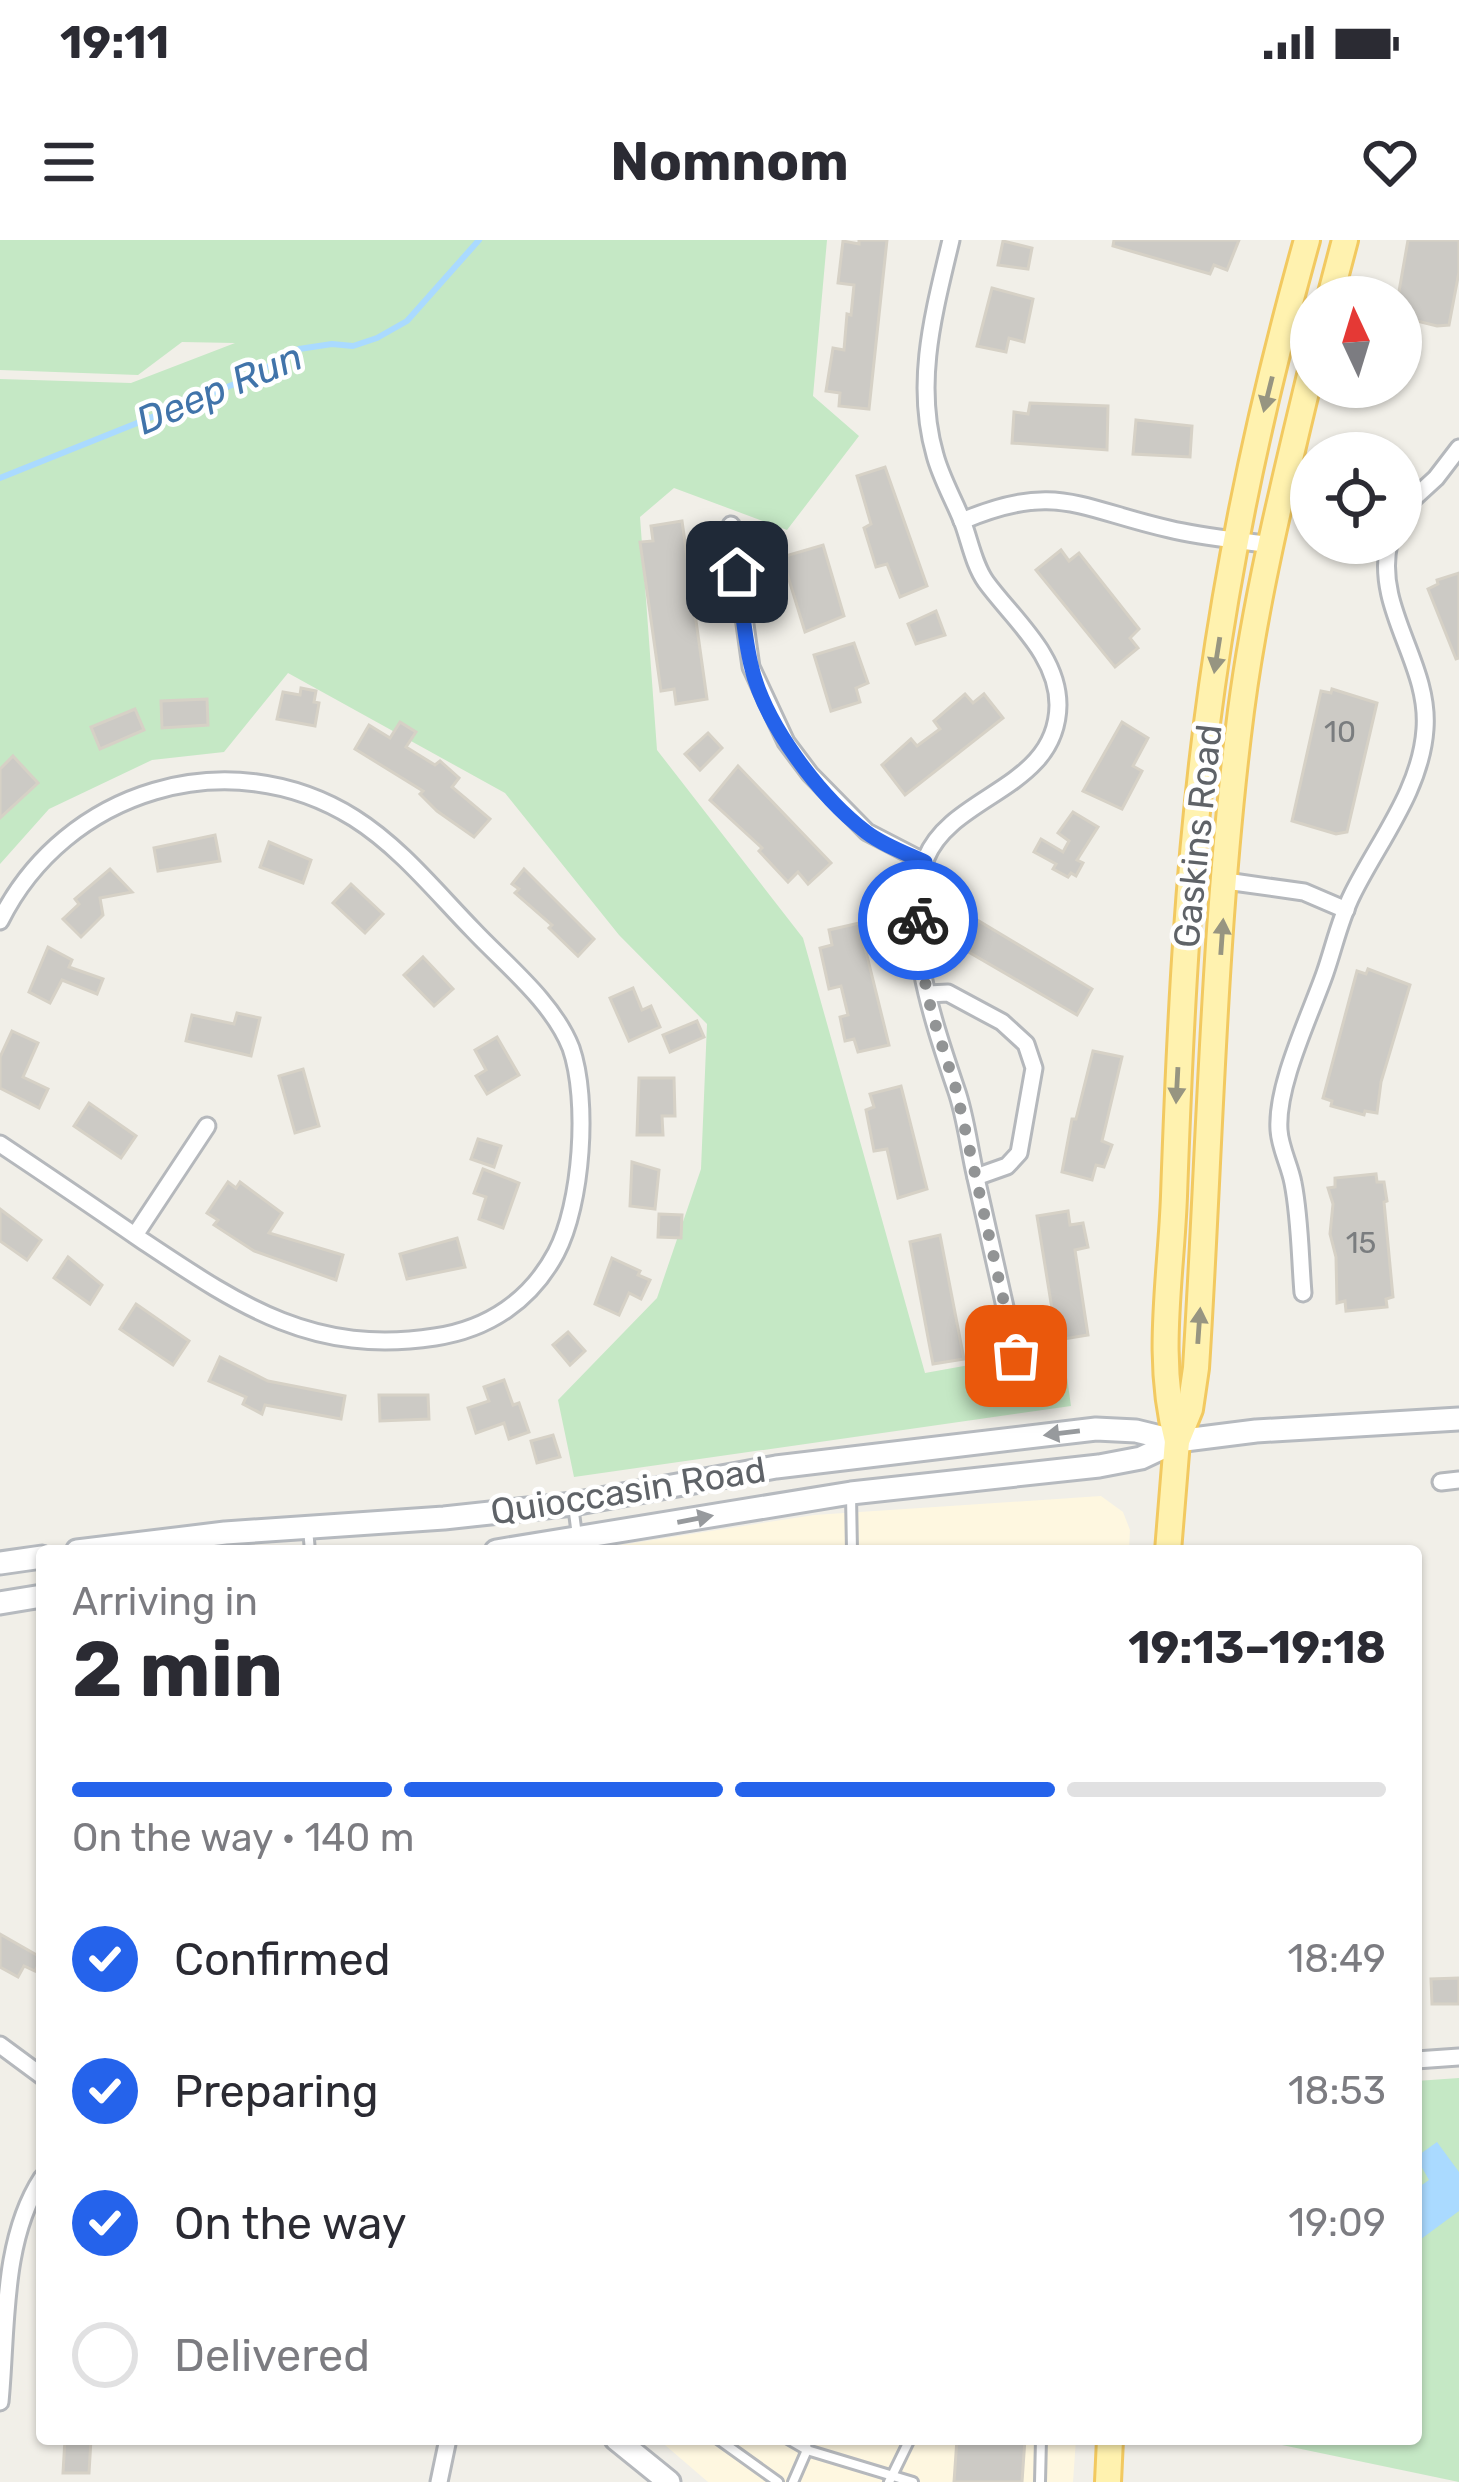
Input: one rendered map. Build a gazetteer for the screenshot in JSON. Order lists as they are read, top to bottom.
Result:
{
  "streets": {
    "main road": ["Gaskins Road", "Quioccasin Road"]
  },
  "crossings": [
    ["Gaskins Road", "Quioccasin Road"]
  ],
  "water": ["Deep Run"],
  "house_numbers": ["10", "15"],
  "north": "top",
  "page": {
    "status": "19:11",
    "header": "Nomnom",
    "heading": ["2 min", "Arriving in", "19:13–19:18"],
    "bar": "On the way · 140 m",
    "list": [
      ["Confirmed", "18:49"],
      ["Preparing", "18:53"],
      ["On the way", "19:09"],
      "Delivered"
    ]
  }
}
